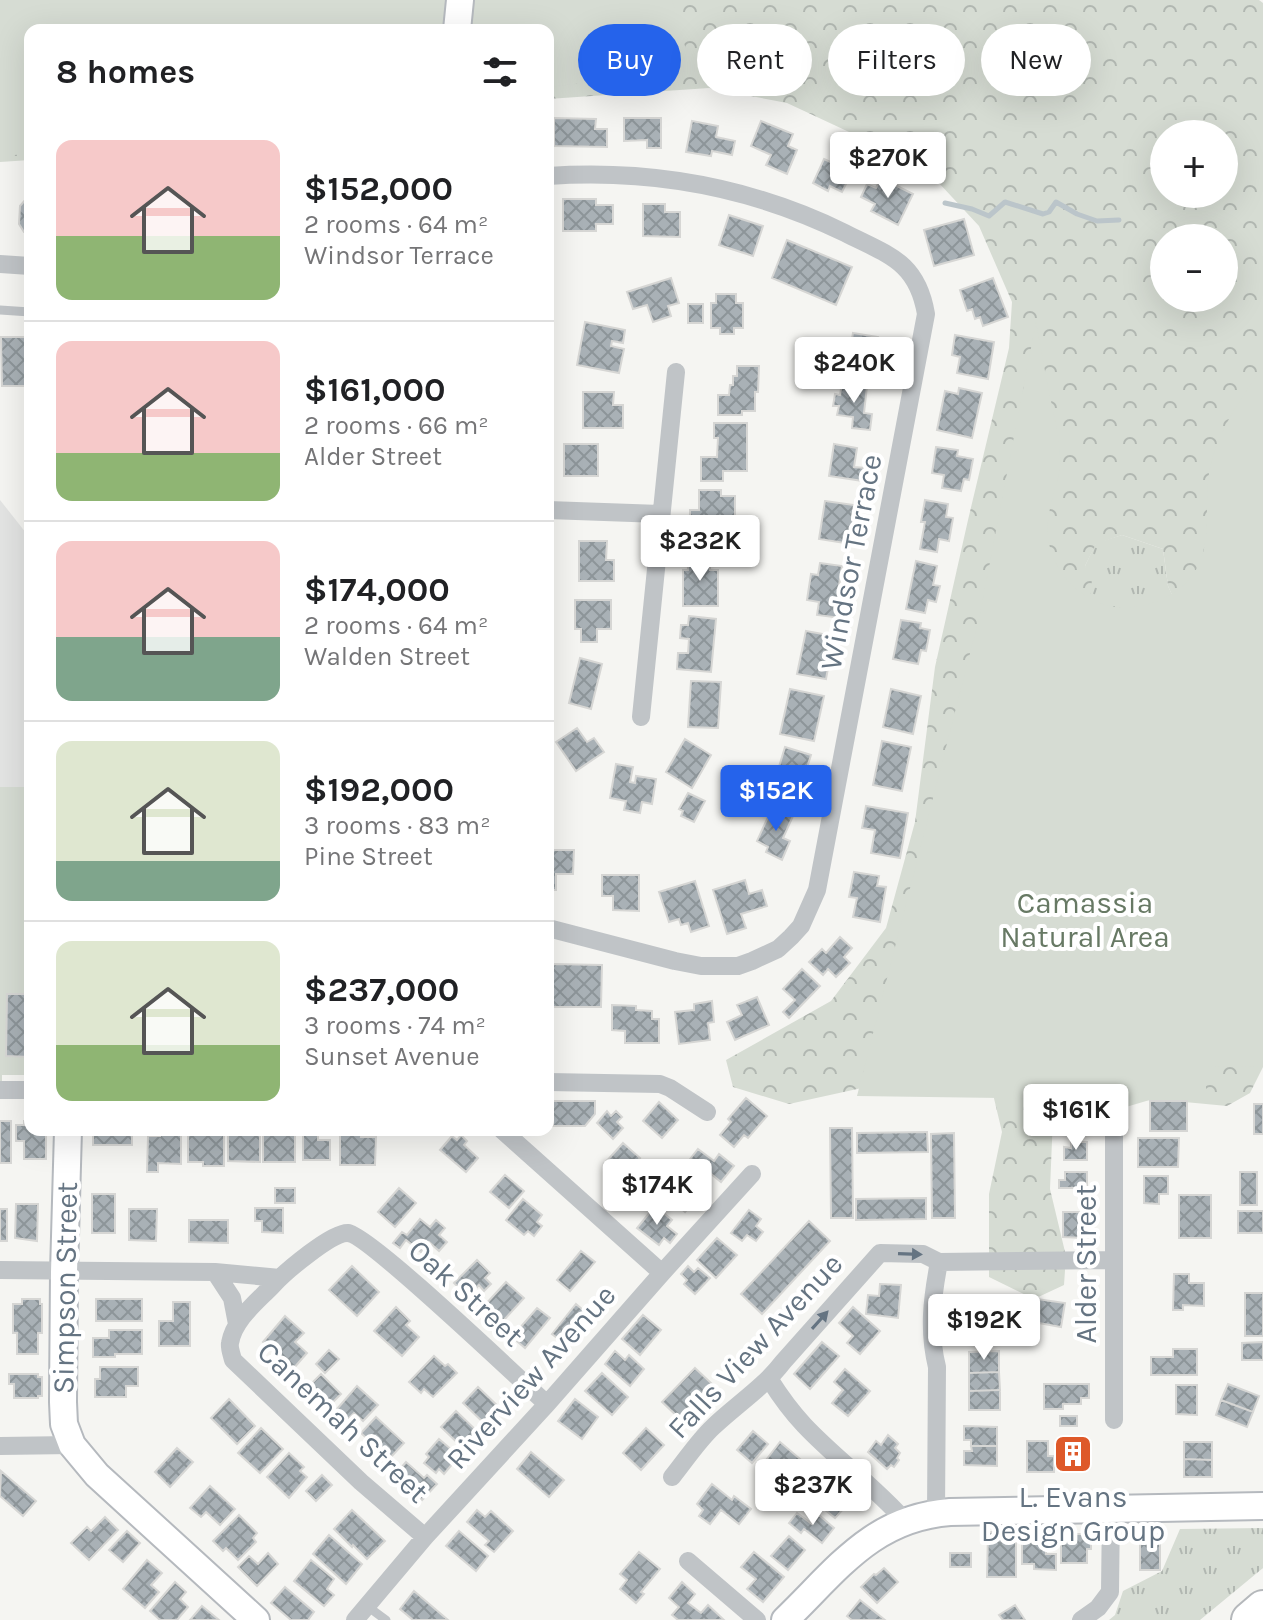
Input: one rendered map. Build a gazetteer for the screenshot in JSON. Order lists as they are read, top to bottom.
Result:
{
  "streets": {
    "street": [
      "Windsor Terrace",
      "Alder Street",
      "Simpson Street",
      "Oak Street",
      "Falls View Avenue",
      "Riverview Avenue",
      "Canemah Street"
    ]
  },
  "crossings": [
    ["Oak Street", "Riverview Avenue"],
    ["Riverview Avenue", "Canemah Street"]
  ],
  "one_way": ["Falls View Avenue"],
  "parks": ["Camassia Natural Area"],
  "places": {
    "building": ["L. Evans Design Group"]
  },
  "page": {
    "chip": [
      "Buy",
      "Rent",
      "Filters",
      "New"
    ],
    "heading": "8 homes",
    "map_buttons": ["+", "−"],
    "list": [
      {
        "name": "$152,000",
        "note": "2 rooms · 64 m² · Windsor Terrace"
      },
      {
        "name": "$161,000",
        "note": "2 rooms · 66 m² · Alder Street"
      },
      {
        "name": "$174,000",
        "note": "2 rooms · 64 m² · Walden Street"
      },
      {
        "name": "$192,000",
        "note": "3 rooms · 83 m² · Pine Street"
      },
      {
        "name": "$237,000",
        "note": "3 rooms · 74 m² · Sunset Avenue"
      }
    ],
    "price": [
      "$270K",
      "$240K",
      "$232K",
      "$152K",
      "$161K",
      "$174K",
      "$192K",
      "$237K"
    ]
  }
}
